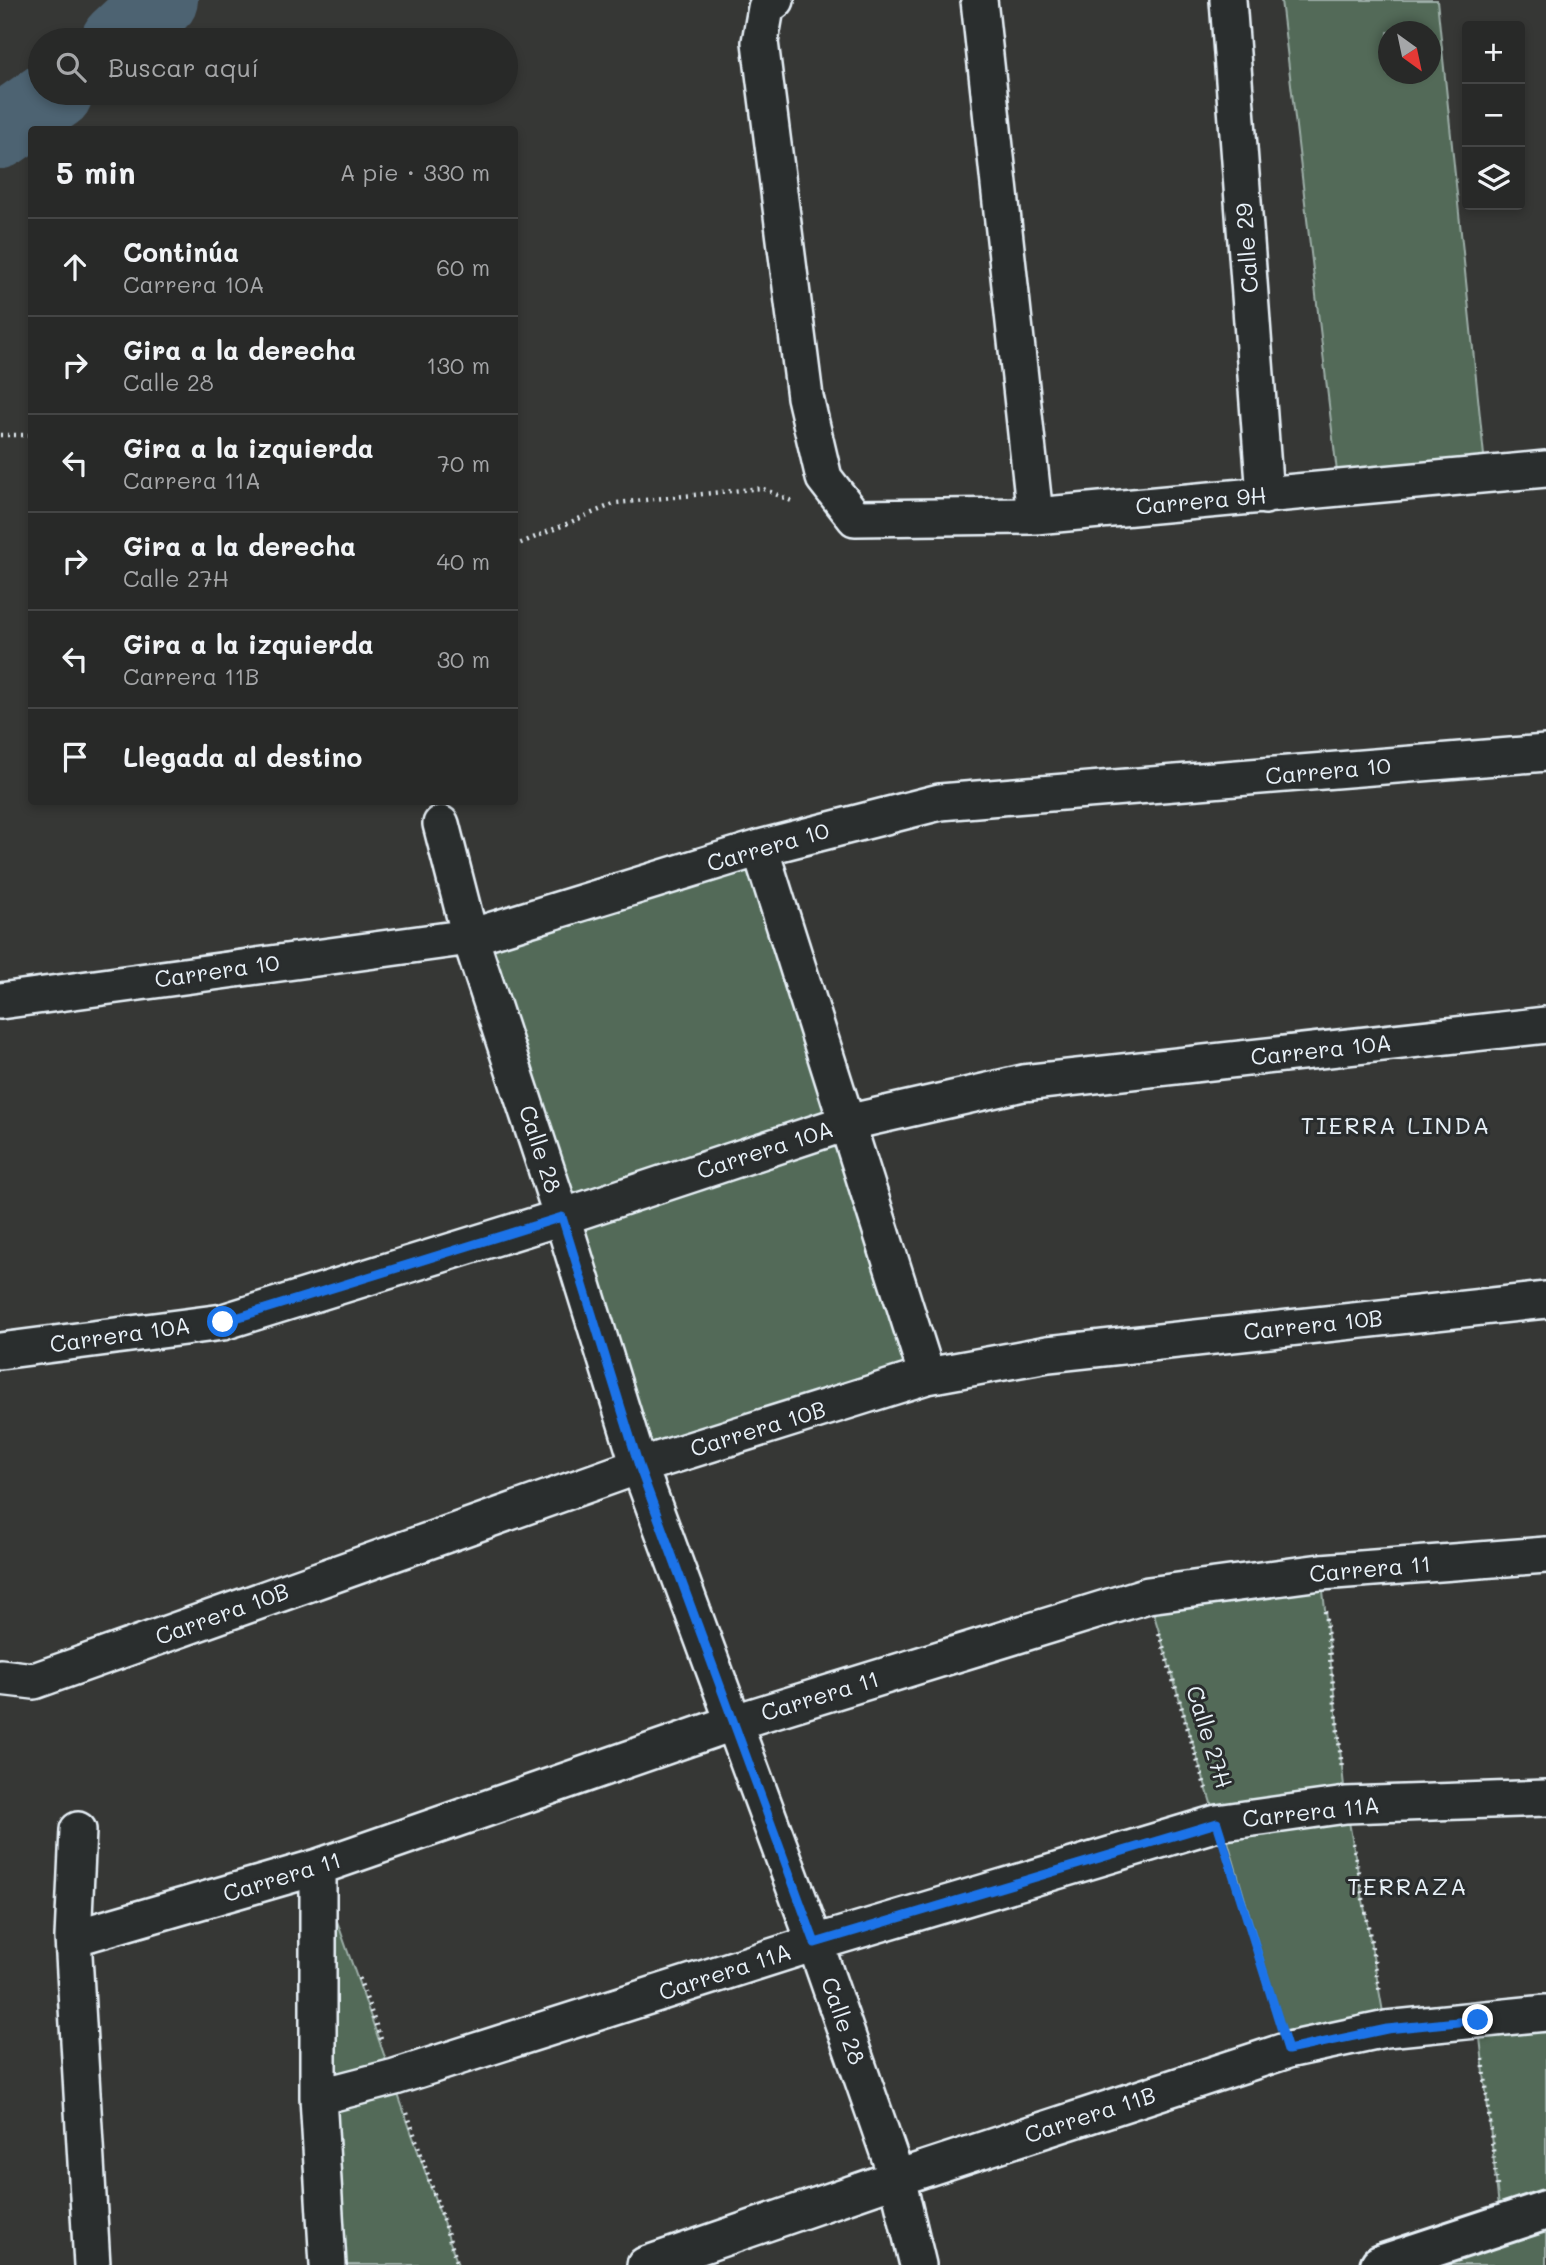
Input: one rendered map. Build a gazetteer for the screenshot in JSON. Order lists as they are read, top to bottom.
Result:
{
  "streets": {
    "street": [
      "Calle 29",
      "Carrera 9H",
      "Carrera 10",
      "Carrera 10A",
      "Calle 28",
      "Carrera 10B",
      "Carrera 11",
      "Carrera 11A",
      "Carrera 11B"
    ],
    "path": ["Calle 27H"]
  },
  "crossings": [
    ["Calle 29", "Carrera 9H"],
    ["Carrera 10", "Calle 28"],
    ["Carrera 10A", "Calle 28"],
    ["Calle 28", "Carrera 10B"],
    ["Calle 28", "Carrera 11"],
    ["Calle 28", "Carrera 11A"],
    ["Calle 28", "Carrera 11B"],
    ["Carrera 11", "Calle 27H"],
    ["Calle 27H", "Carrera 11A"],
    ["Calle 27H", "Carrera 11B"]
  ],
  "districts": ["TIERRA LINDA", "TERRAZA"],
  "north": "bottom right",
  "page": {
    "map_buttons": ["+", "−"],
    "search": "Buscar aquí",
    "heading": ["5 min", "A pie · 330 m"],
    "list": [
      ["Continúa", "Carrera 10A", "60 m"],
      ["Gira a la derecha", "Calle 28", "130 m"],
      ["Gira a la izquierda", "Carrera 11A", "70 m"],
      ["Gira a la derecha", "Calle 27H", "40 m"],
      ["Gira a la izquierda", "Carrera 11B", "30 m"],
      "Llegada al destino"
    ]
  }
}
